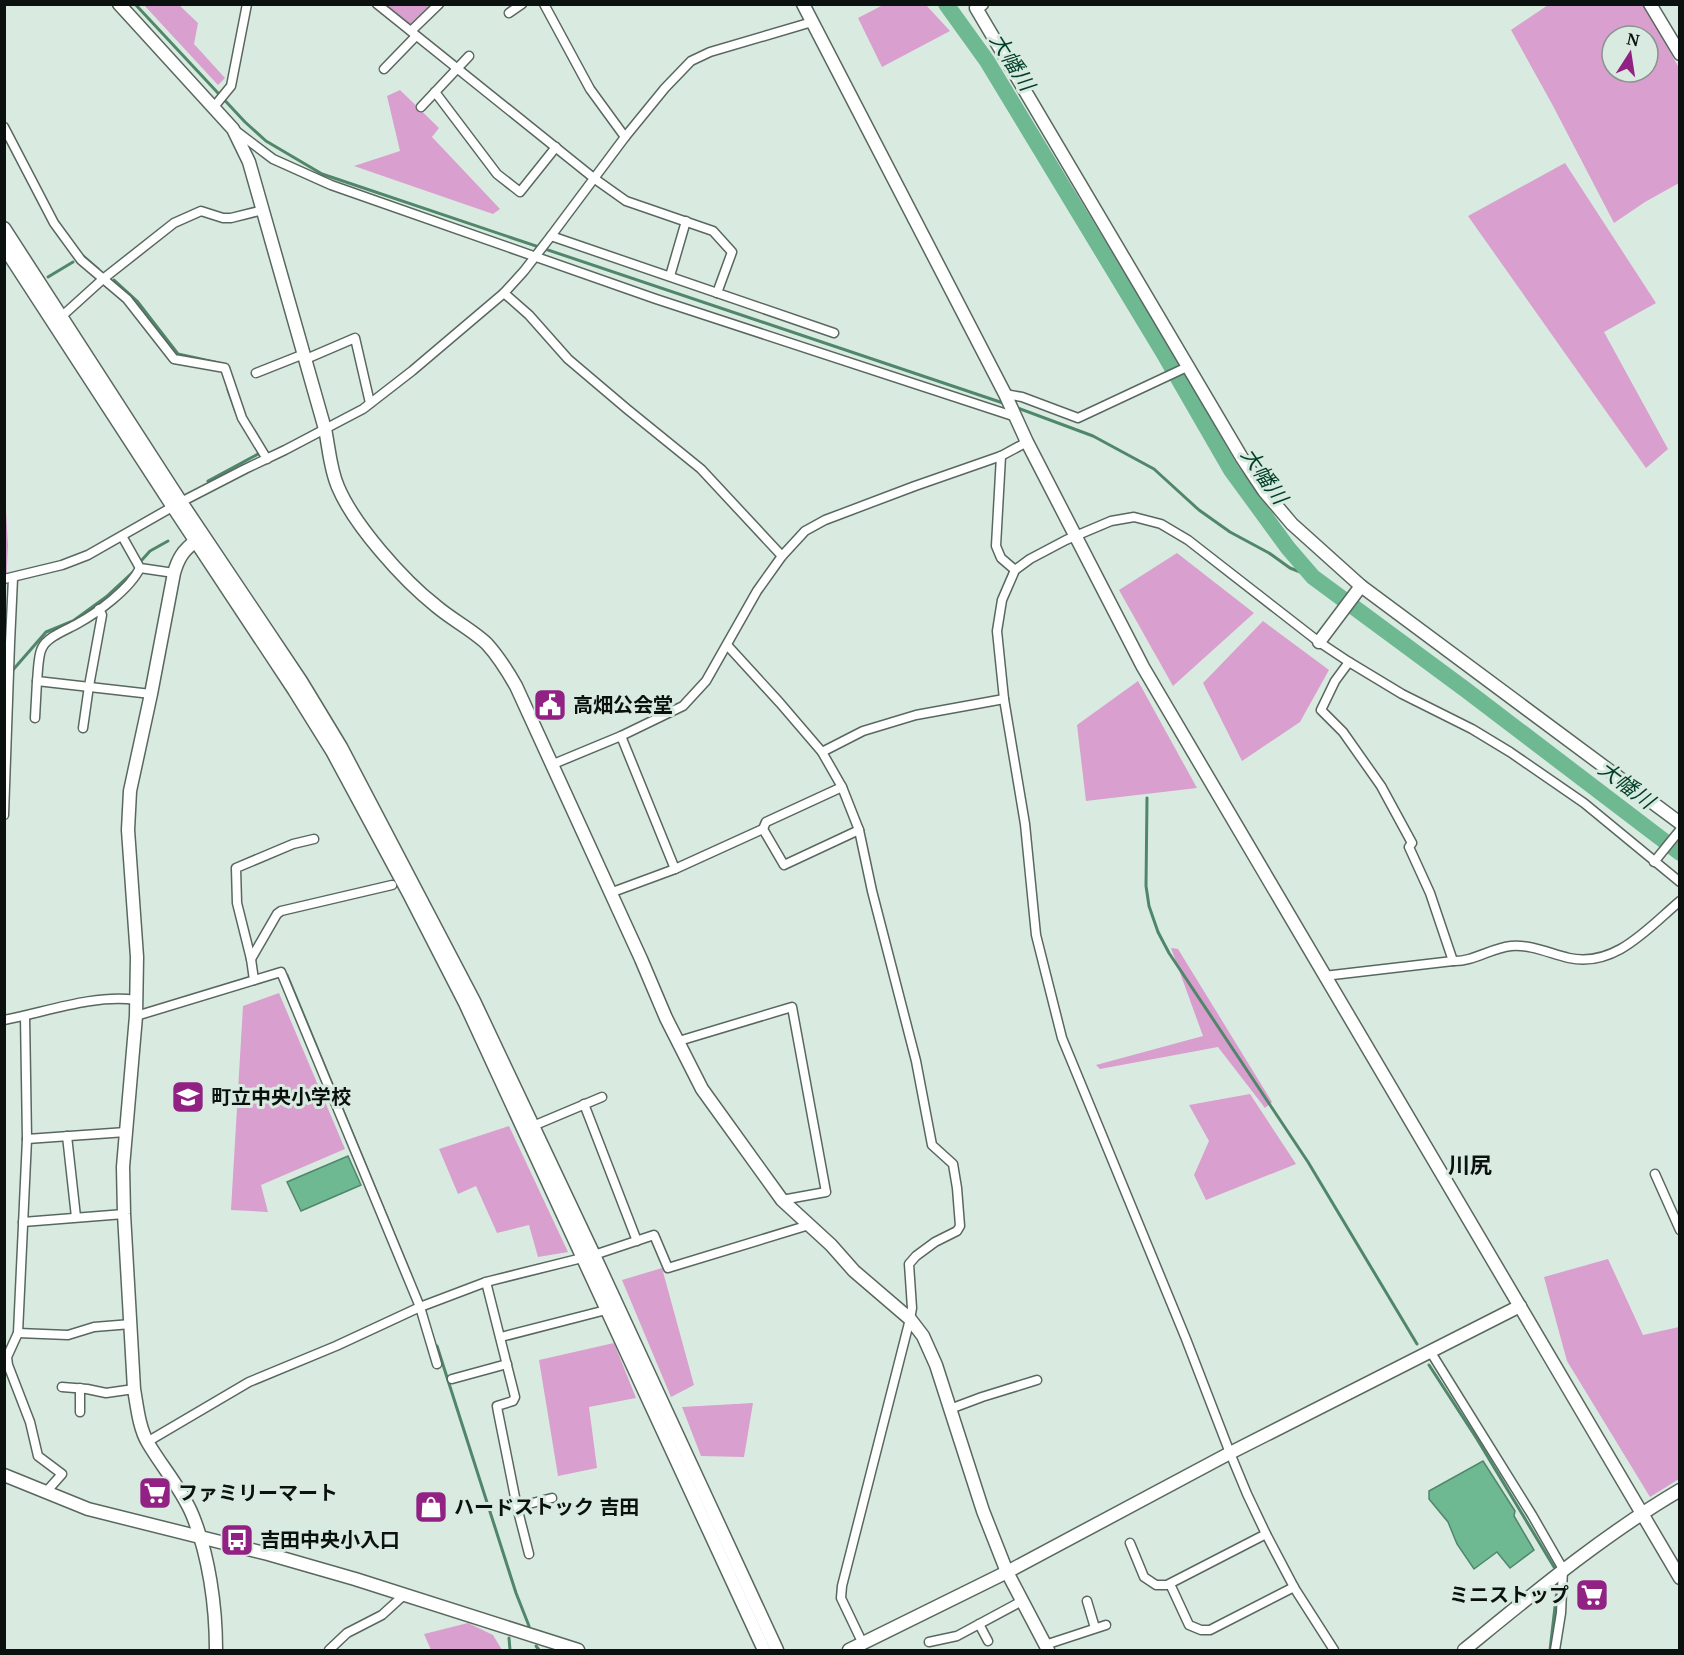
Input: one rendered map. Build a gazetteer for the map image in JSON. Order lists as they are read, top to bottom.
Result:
{
  "districts": ["川尻"],
  "water": ["大幡川"],
  "places": {
    "public building": ["高畑公会堂"],
    "school or university": ["町立中央小学校"],
    "supermarket": ["ファミリーマート", "ミニストップ"],
    "shop": ["ハードストック 吉田"],
    "bus stop": ["吉田中央小入口"]
  },
  "north": "top"
}
